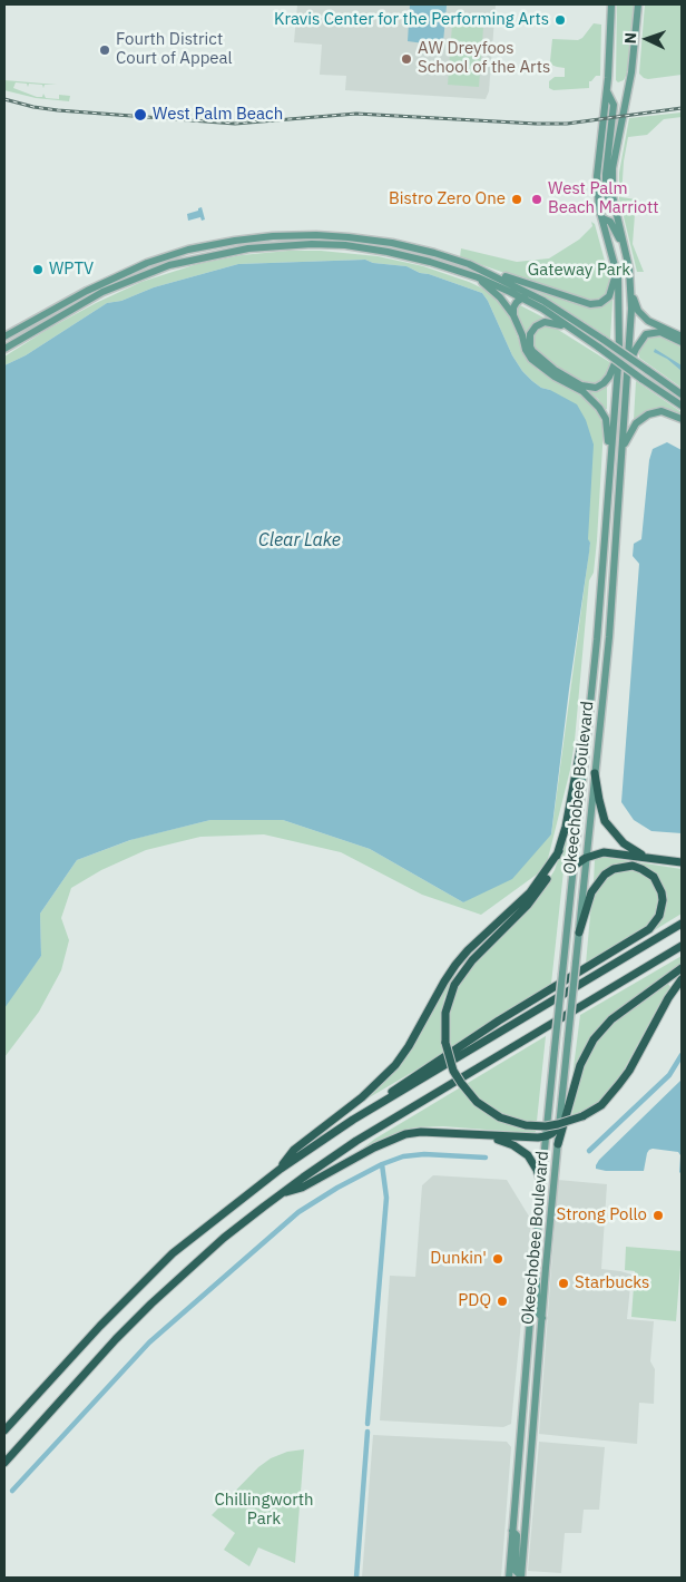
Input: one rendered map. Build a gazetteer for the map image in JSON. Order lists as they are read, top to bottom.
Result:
{
  "streets": {
    "main road": ["Okeechobee Boulevard"]
  },
  "water": ["Clear Lake"],
  "parks": ["Gateway Park", "Chillingworth Park"],
  "places": [
    "Kravis Center for the Performing Arts",
    "Fourth District Court of Appeal",
    "AW Dreyfoos School of the Arts",
    "West Palm Beach",
    "Bistro Zero One",
    "West Palm Beach Marriott",
    "WPTV",
    "Strong Pollo",
    "Dunkin'",
    "Starbucks",
    "PDQ"
  ],
  "north": "left"
}
